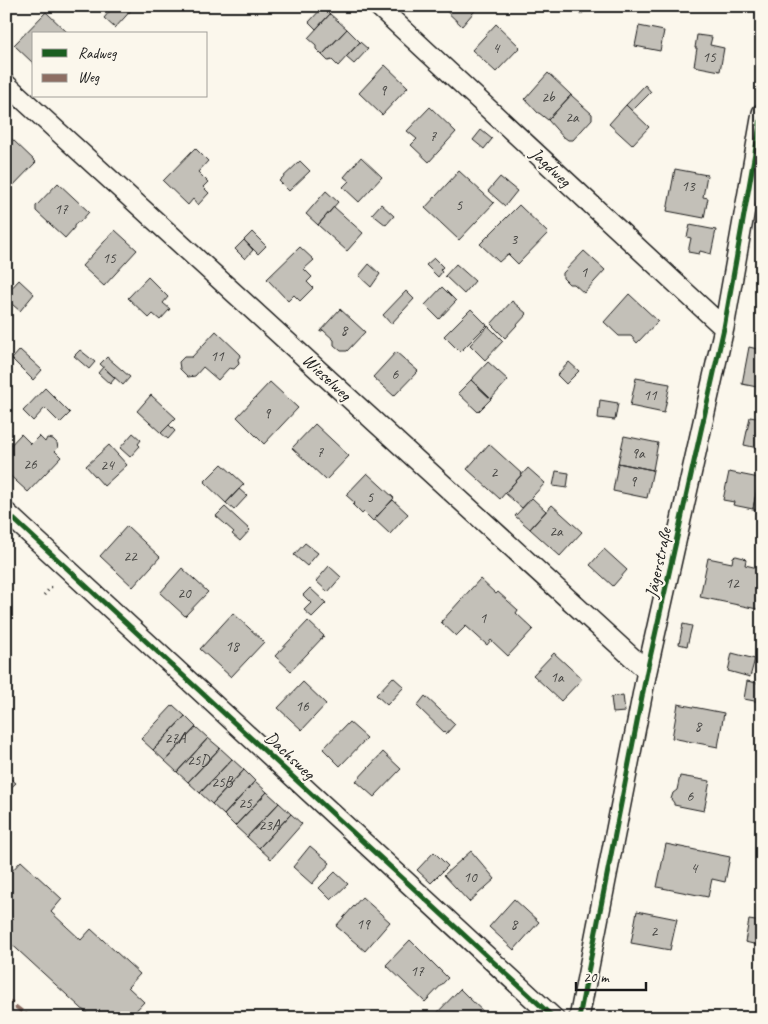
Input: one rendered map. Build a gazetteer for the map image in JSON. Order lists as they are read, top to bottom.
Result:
{
  "streets": {
    "street": [
      "Jagdweg",
      "Wieselweg",
      "Jägerstraße",
      "Dachsweg"
    ]
  },
  "crossings": [
    ["Jagdweg", "Jägerstraße"],
    ["Wieselweg", "Jägerstraße"]
  ],
  "house_numbers": [
    "4",
    "15",
    "9",
    "2b",
    "2a",
    "7",
    "13",
    "5",
    "17",
    "3",
    "15",
    "1",
    "8",
    "11",
    "6",
    "11",
    "9",
    "7",
    "9a",
    "26",
    "24",
    "2",
    "9",
    "5",
    "2a",
    "22",
    "12",
    "20",
    "1",
    "18",
    "1a",
    "16",
    "8",
    "27A",
    "25D",
    "25B",
    "6",
    "25",
    "23A",
    "4",
    "10",
    "19",
    "8",
    "2",
    "17"
  ],
  "legend": ["Radweg", "Weg"],
  "scale_bar": "20 m"
}
